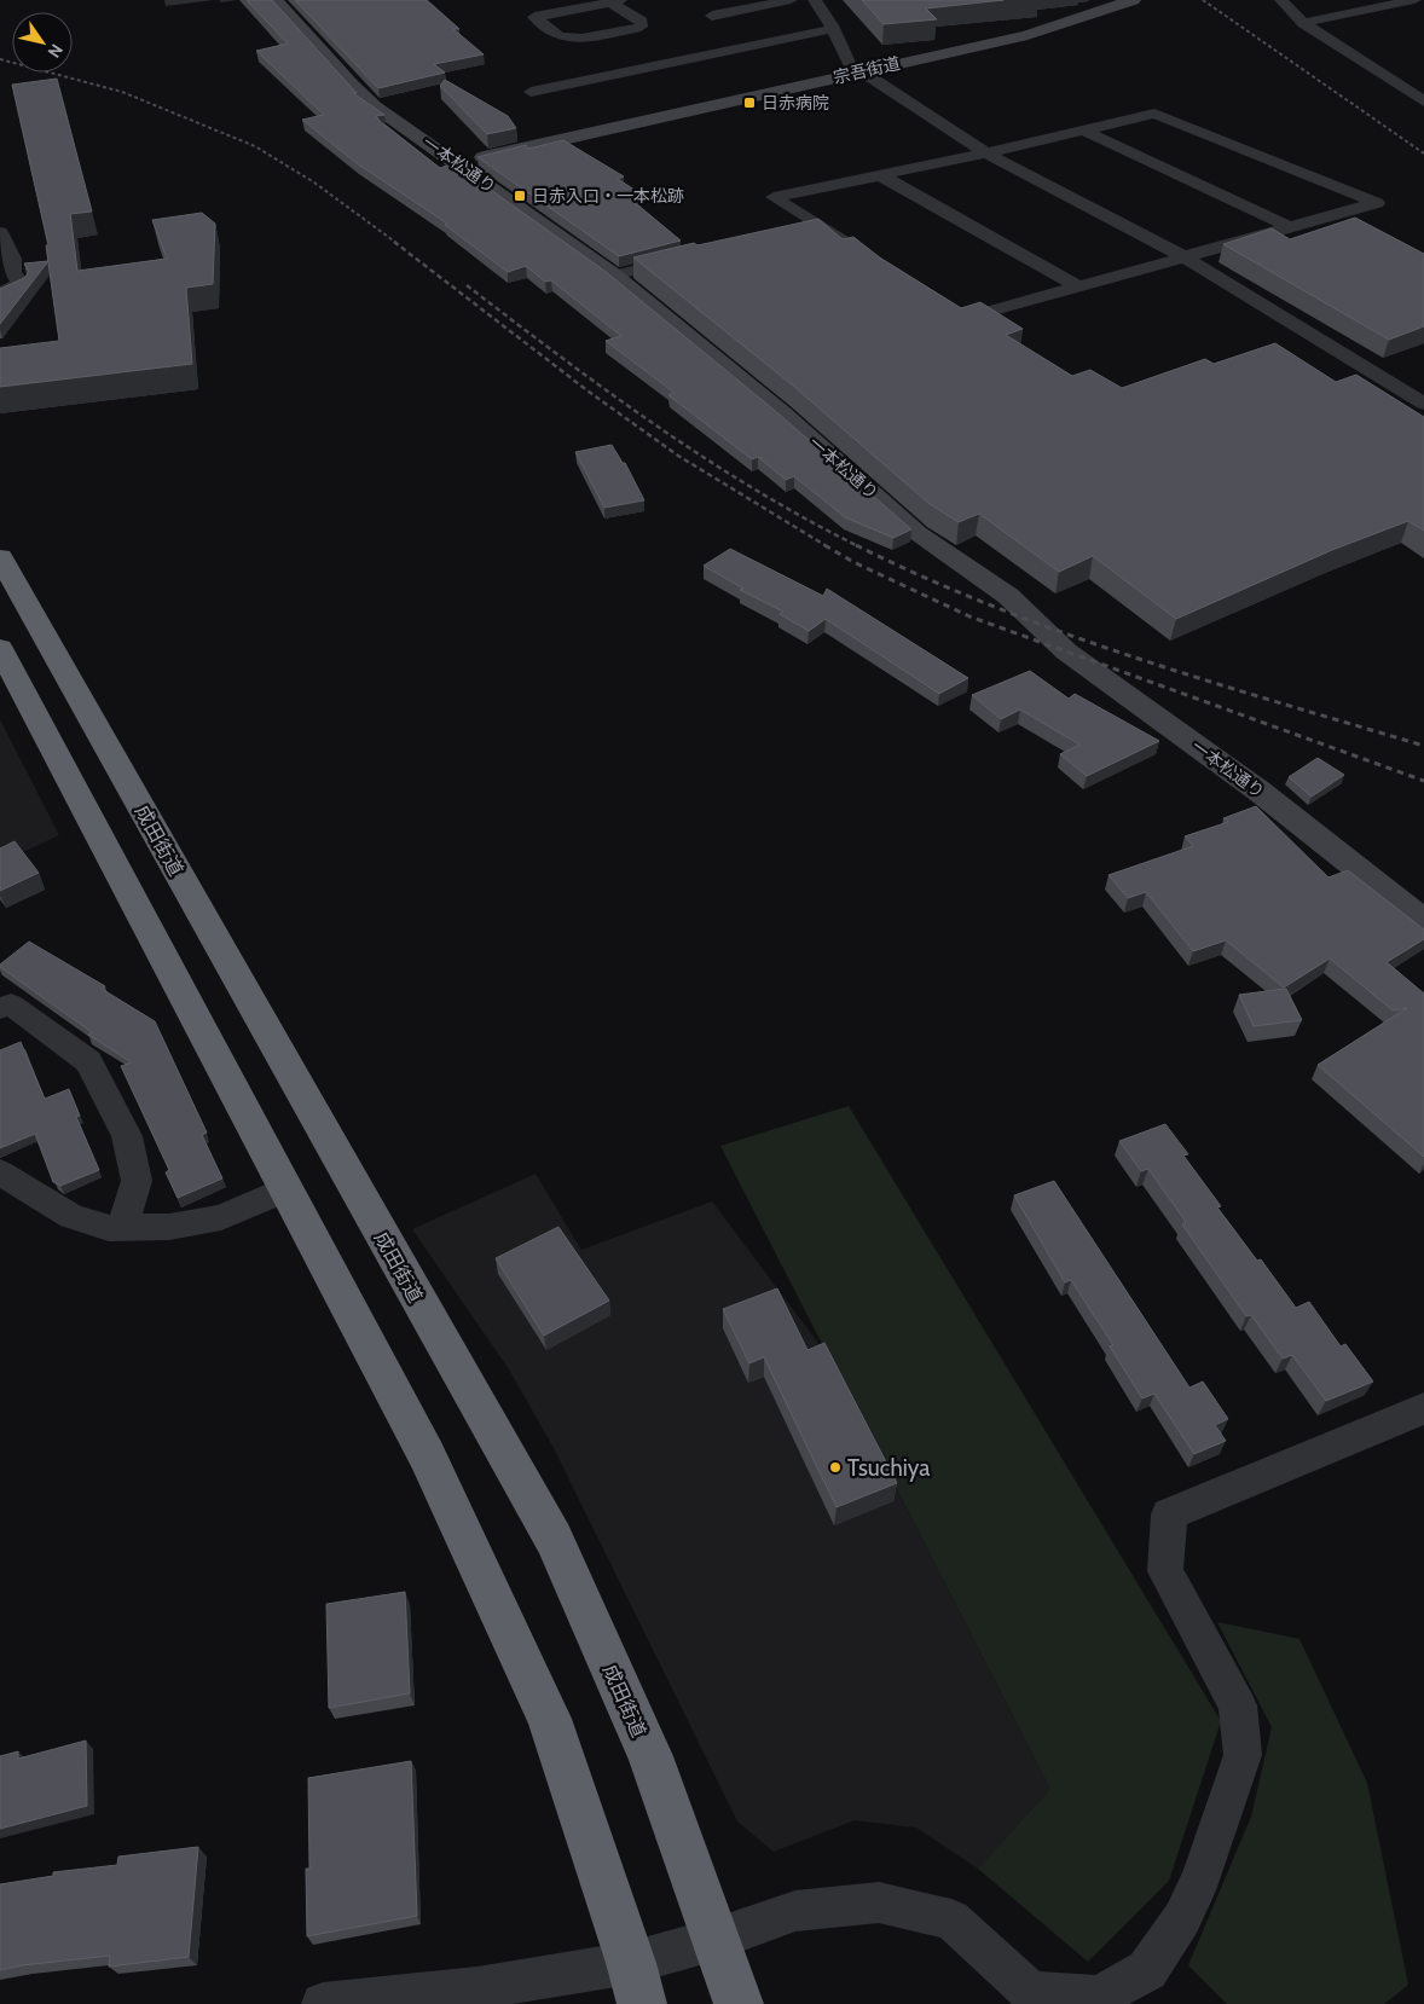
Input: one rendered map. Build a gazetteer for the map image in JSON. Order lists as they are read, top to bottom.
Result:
{
  "streets": {
    "highway": ["成田街道"],
    "street": ["宗吾街道", "一本松通り"]
  },
  "crossings": [
    ["宗吾街道", "一本松通り"]
  ],
  "places": {
    "transit": ["日赤病院", "日赤入口・一本松跡"],
    "other": ["Tsuchiya"]
  },
  "north": "bottom right"
}
